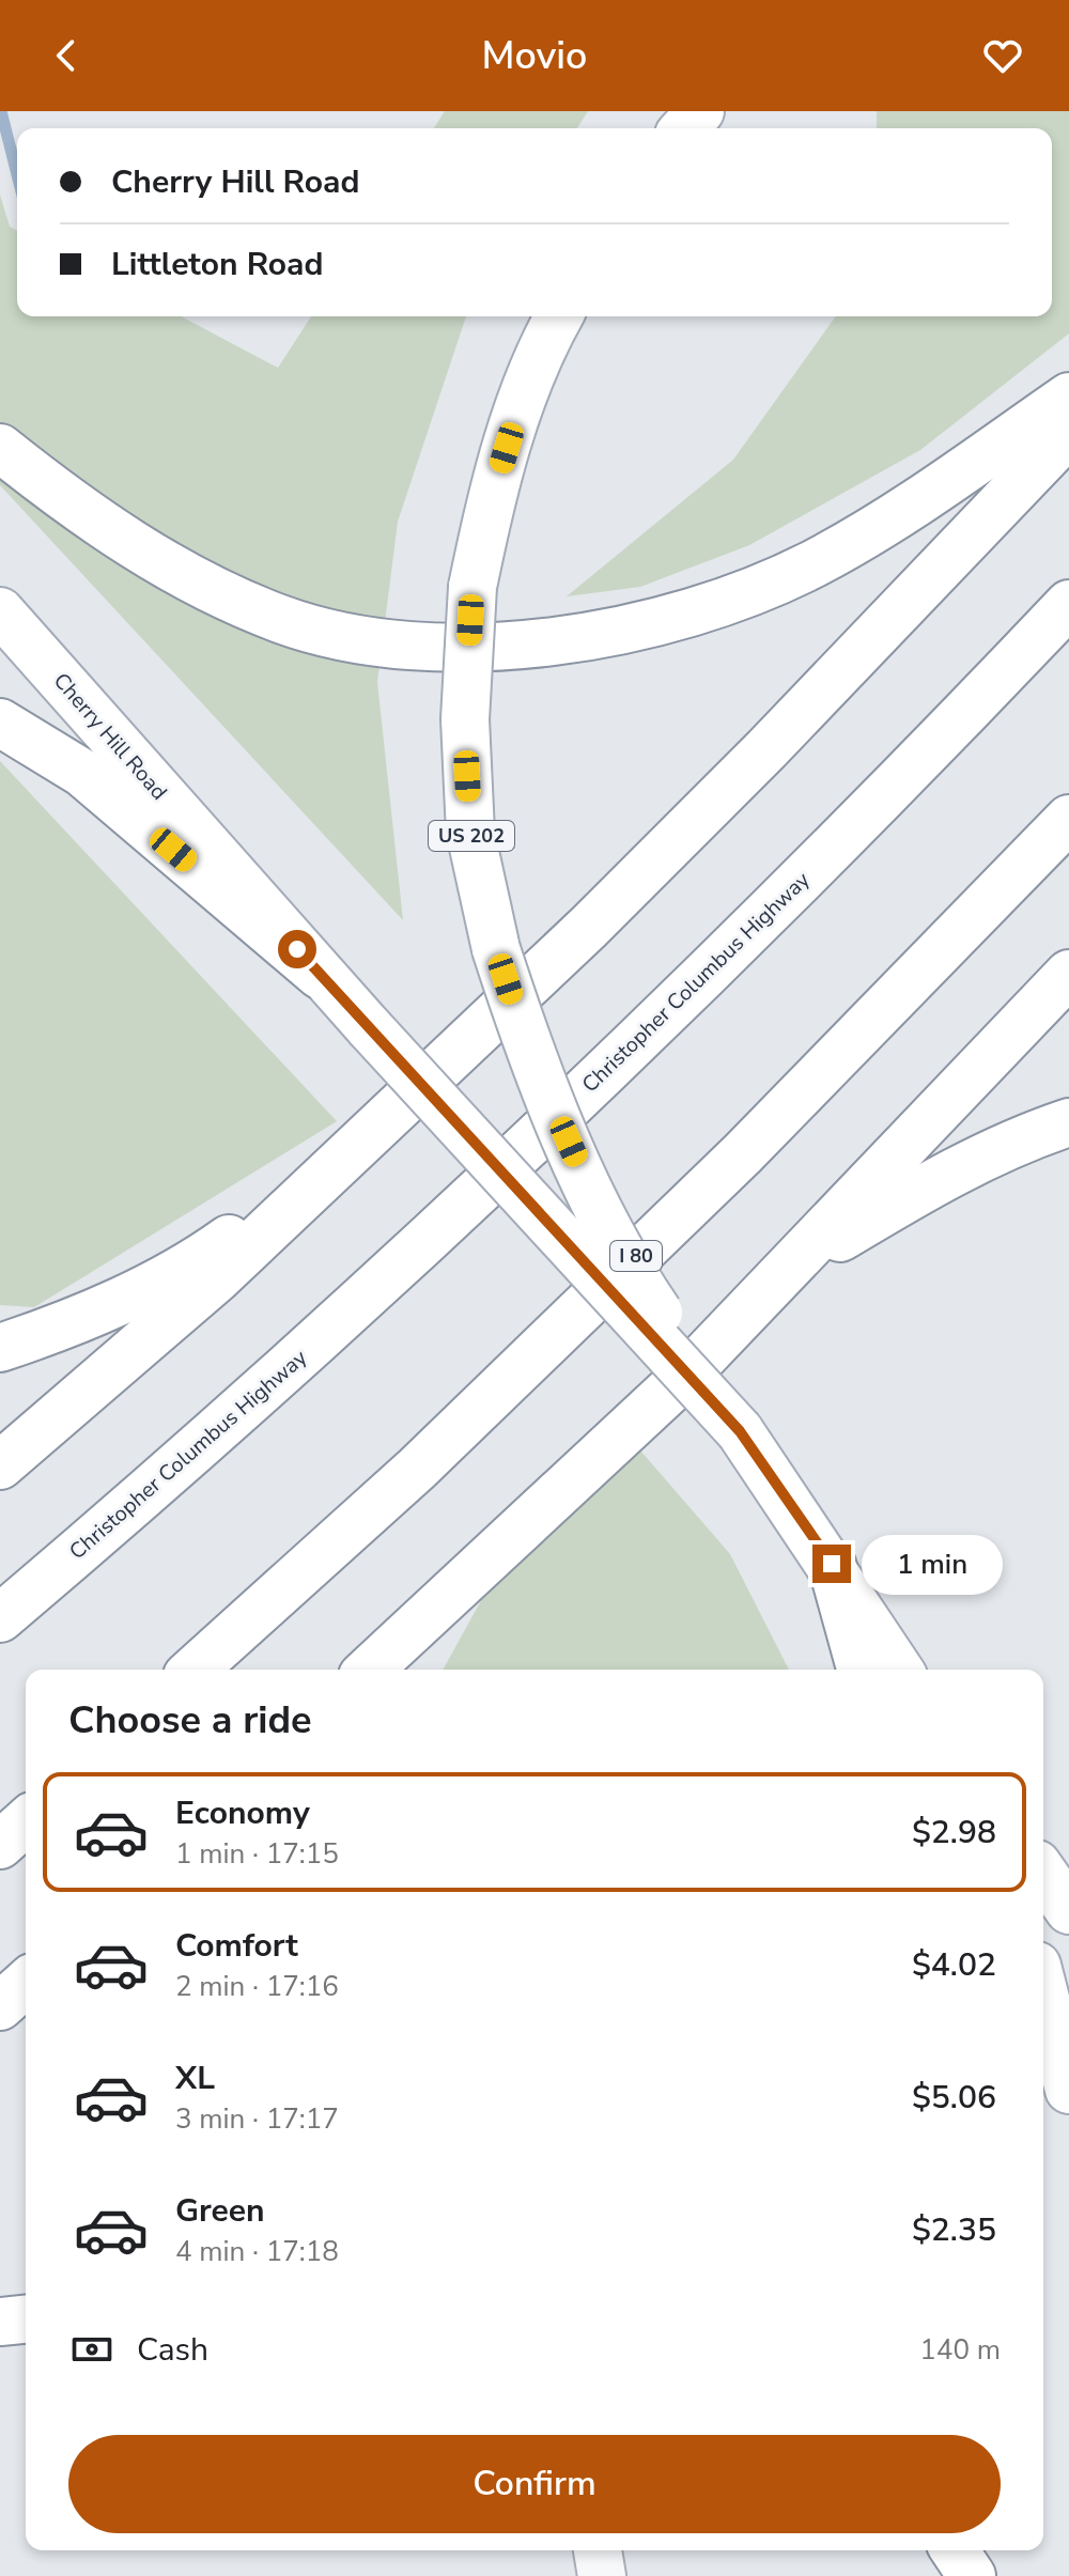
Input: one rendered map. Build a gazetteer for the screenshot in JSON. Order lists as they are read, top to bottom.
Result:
{
  "streets": {
    "main road": [
      "Cherry Hill Road",
      "US 202",
      "Christopher Columbus Highway",
      "I 80"
    ]
  },
  "crossings": [
    ["Cherry Hill Road", "US 202"]
  ],
  "page": {
    "header": "Movio",
    "banner": ["Cherry Hill Road", "Littleton Road"],
    "bubble": "1 min",
    "heading": "Choose a ride",
    "list": [
      {
        "name": "Economy",
        "note": "1 min · 17:15",
        "value": "$2.98"
      },
      {
        "name": "Comfort",
        "note": "2 min · 17:16",
        "value": "$4.02"
      },
      {
        "name": "XL",
        "note": "3 min · 17:17",
        "value": "$5.06"
      },
      {
        "name": "Green",
        "note": "4 min · 17:18",
        "value": "$2.35"
      }
    ],
    "pay": ["Cash", "140 m"],
    "buttons": "Confirm"
  }
}
